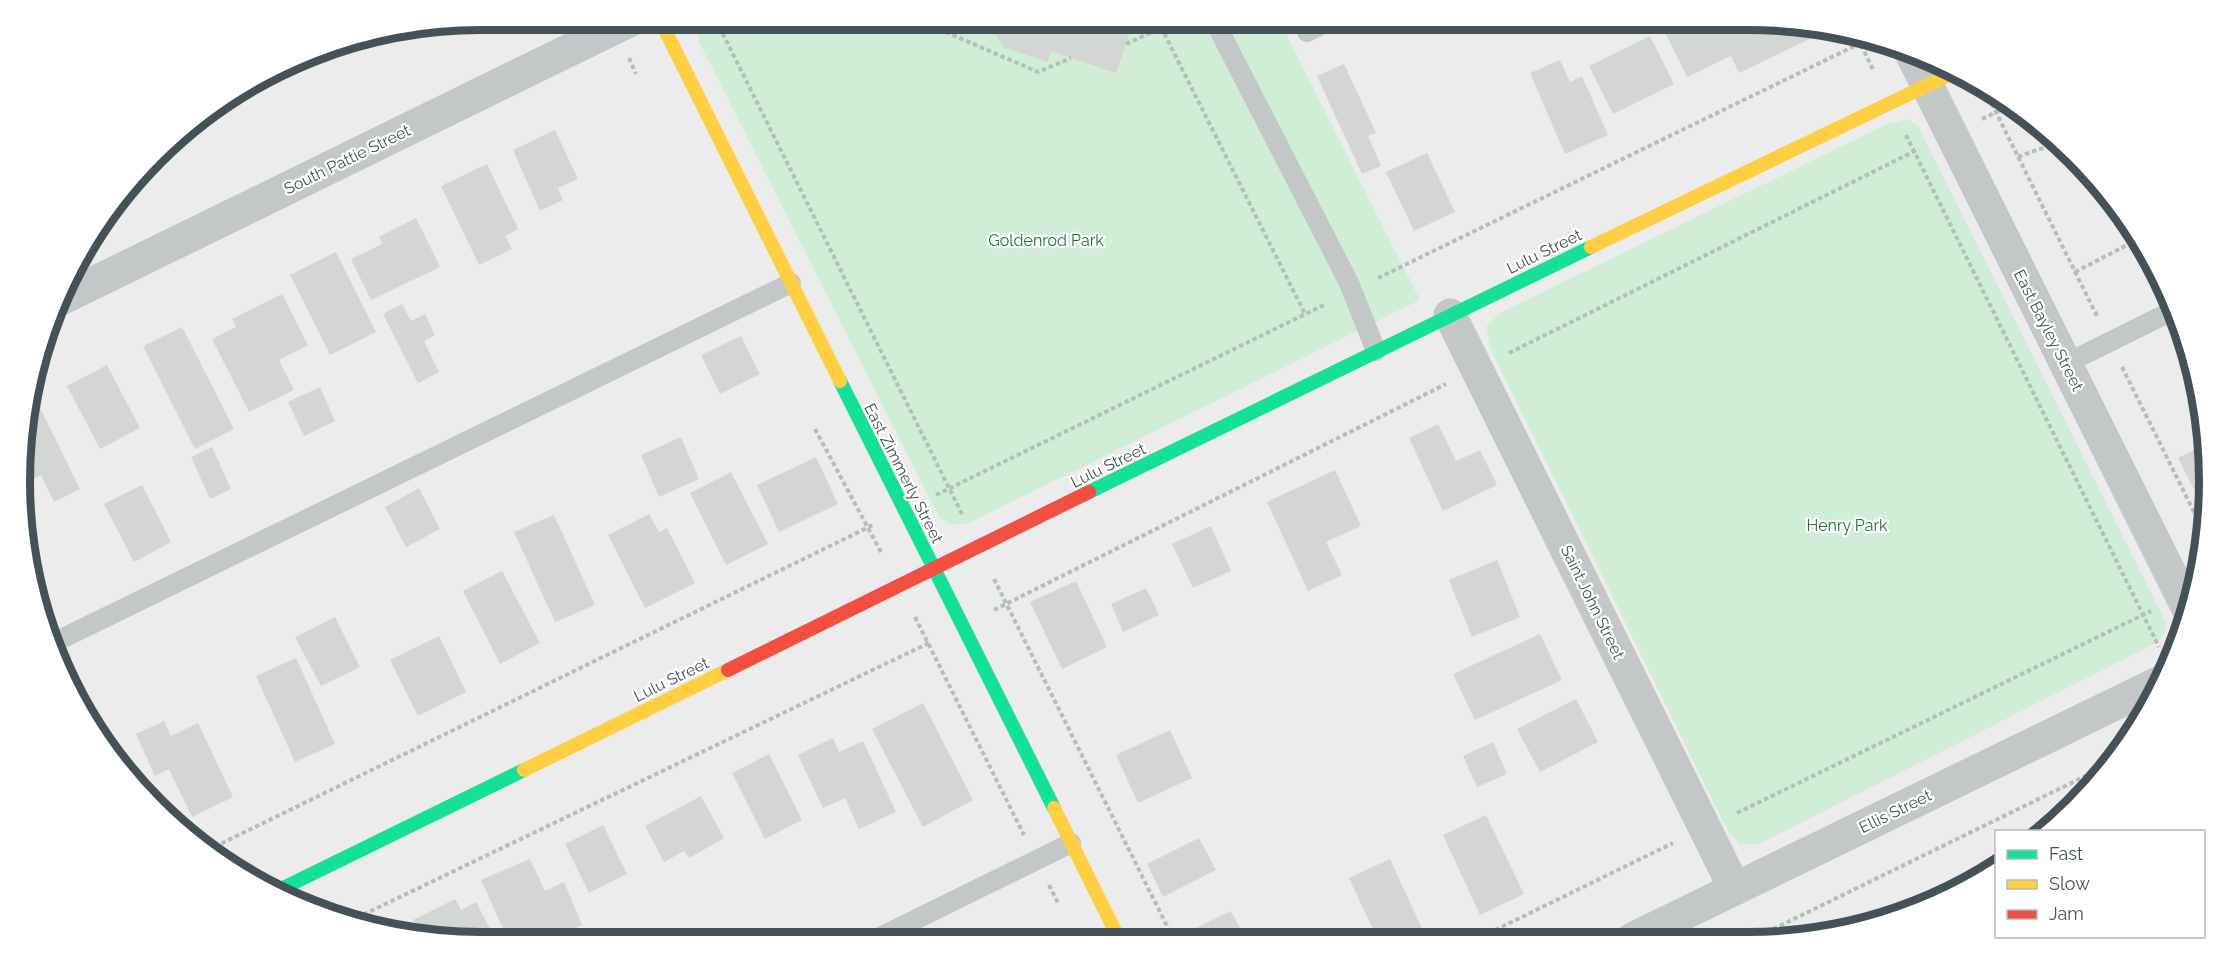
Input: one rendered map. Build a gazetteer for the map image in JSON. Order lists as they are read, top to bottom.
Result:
{
  "streets": {
    "street": [
      "South Pattie Street",
      "Lulu Street",
      "East Bayley Street",
      "East Zimmerly Street",
      "Saint John Street",
      "Ellis Street"
    ]
  },
  "crossings": [
    ["Lulu Street", "East Bayley Street"],
    ["Lulu Street", "East Zimmerly Street"],
    ["Lulu Street", "Saint John Street"],
    ["Saint John Street", "Ellis Street"]
  ],
  "parks": ["Goldenrod Park", "Henry Park"],
  "legend": ["Fast", "Slow", "Jam"]
}
